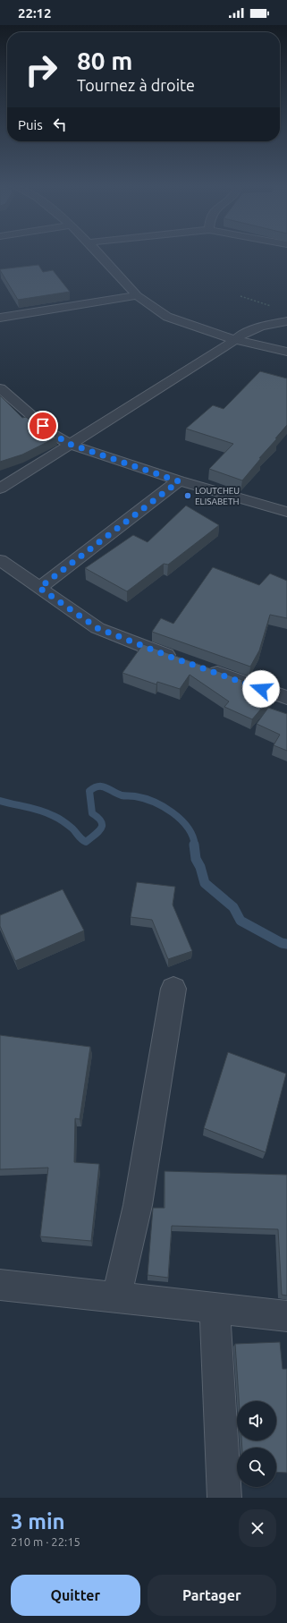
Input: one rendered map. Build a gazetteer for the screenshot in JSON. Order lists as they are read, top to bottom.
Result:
{
  "places": ["LOUTCHEU ELISABETH"],
  "page": {
    "status": "22:12",
    "turn": ["80 m", "Tournez à droite"],
    "then": "Puis",
    "heading": ["3 min", "210 m · 22:15"],
    "buttons": ["Quitter", "Partager"]
  }
}
